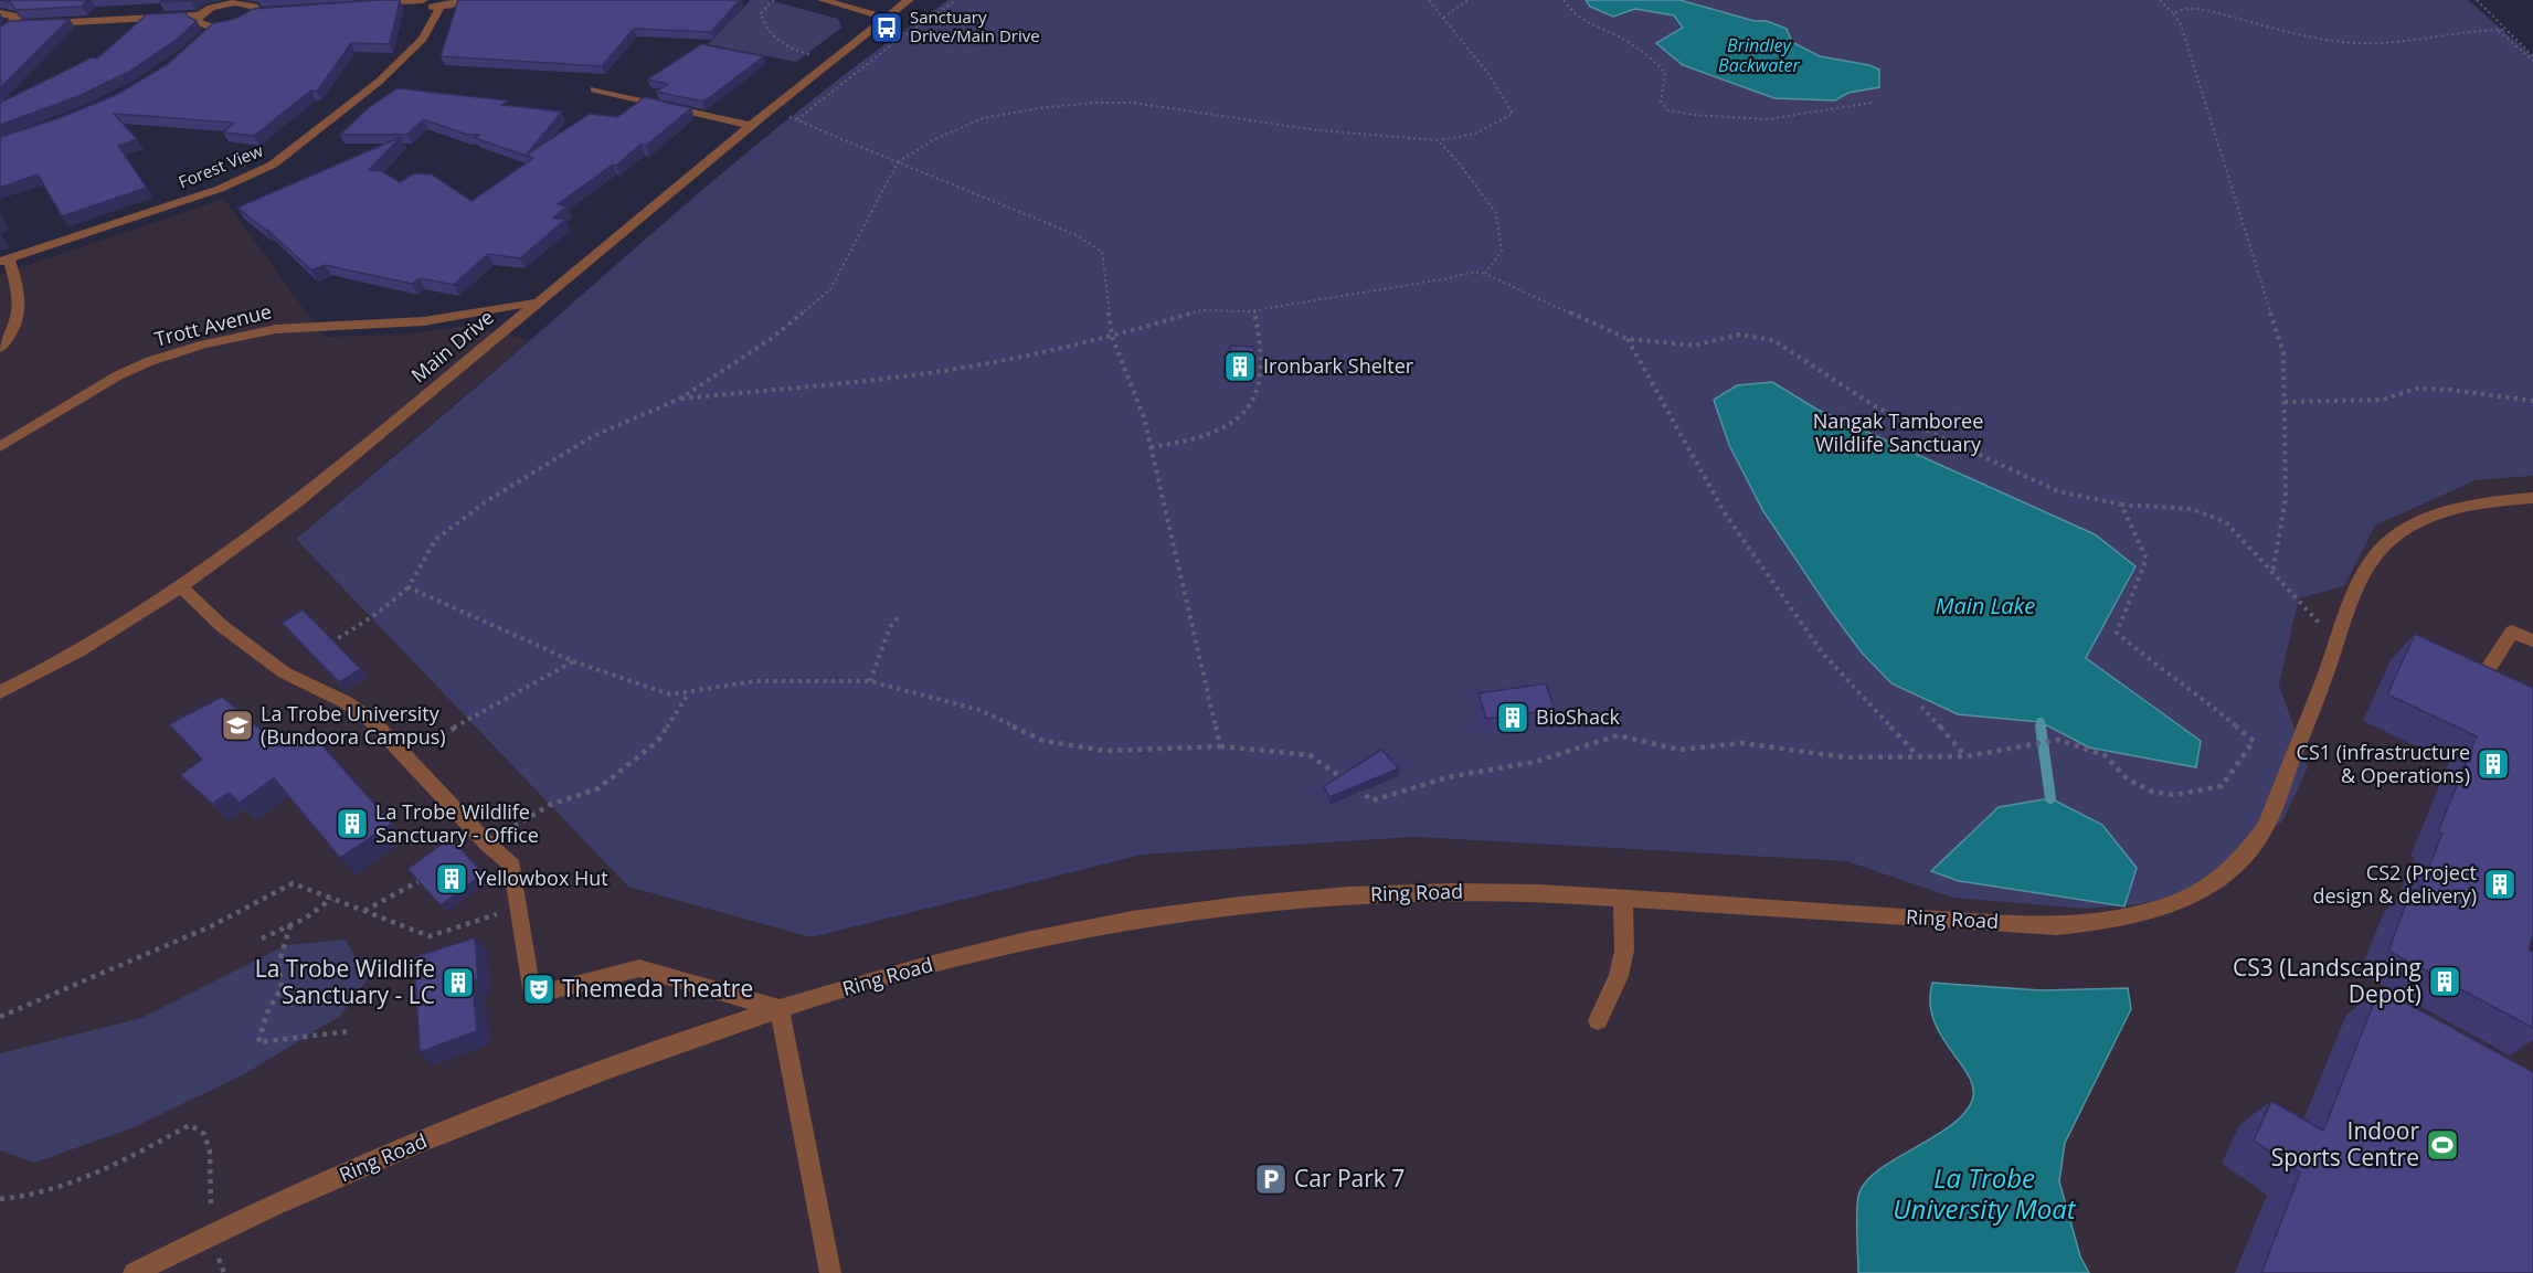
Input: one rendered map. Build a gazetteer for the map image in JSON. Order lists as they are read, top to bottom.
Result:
{
  "streets": {
    "street": [
      "Forest View",
      "Trott Avenue",
      "Main Drive",
      "Ring Road"
    ]
  },
  "crossings": [
    ["Trott Avenue", "Main Drive"]
  ],
  "water": ["Brindley Backwater", "Main Lake", "La Trobe University Moat"],
  "parks": ["Nangak Tamboree Wildlife Sanctuary"],
  "places": {
    "bus stop": ["Sanctuary Drive/Main Drive"],
    "building": [
      "Ironbark Shelter",
      "BioShack",
      "CS1 (infrastructure & Operations)",
      "La Trobe Wildlife Sanctuary - Office",
      "Yellowbox Hut",
      "CS2 (Project design & delivery)",
      "CS3 (Landscaping Depot)",
      "La Trobe Wildlife Sanctuary - LC"
    ],
    "school or university": ["La Trobe University (Bundoora Campus)"],
    "theatre": ["Themeda Theatre"],
    "sports": ["Indoor Sports Centre"],
    "parking": ["Car Park 7"]
  }
}
